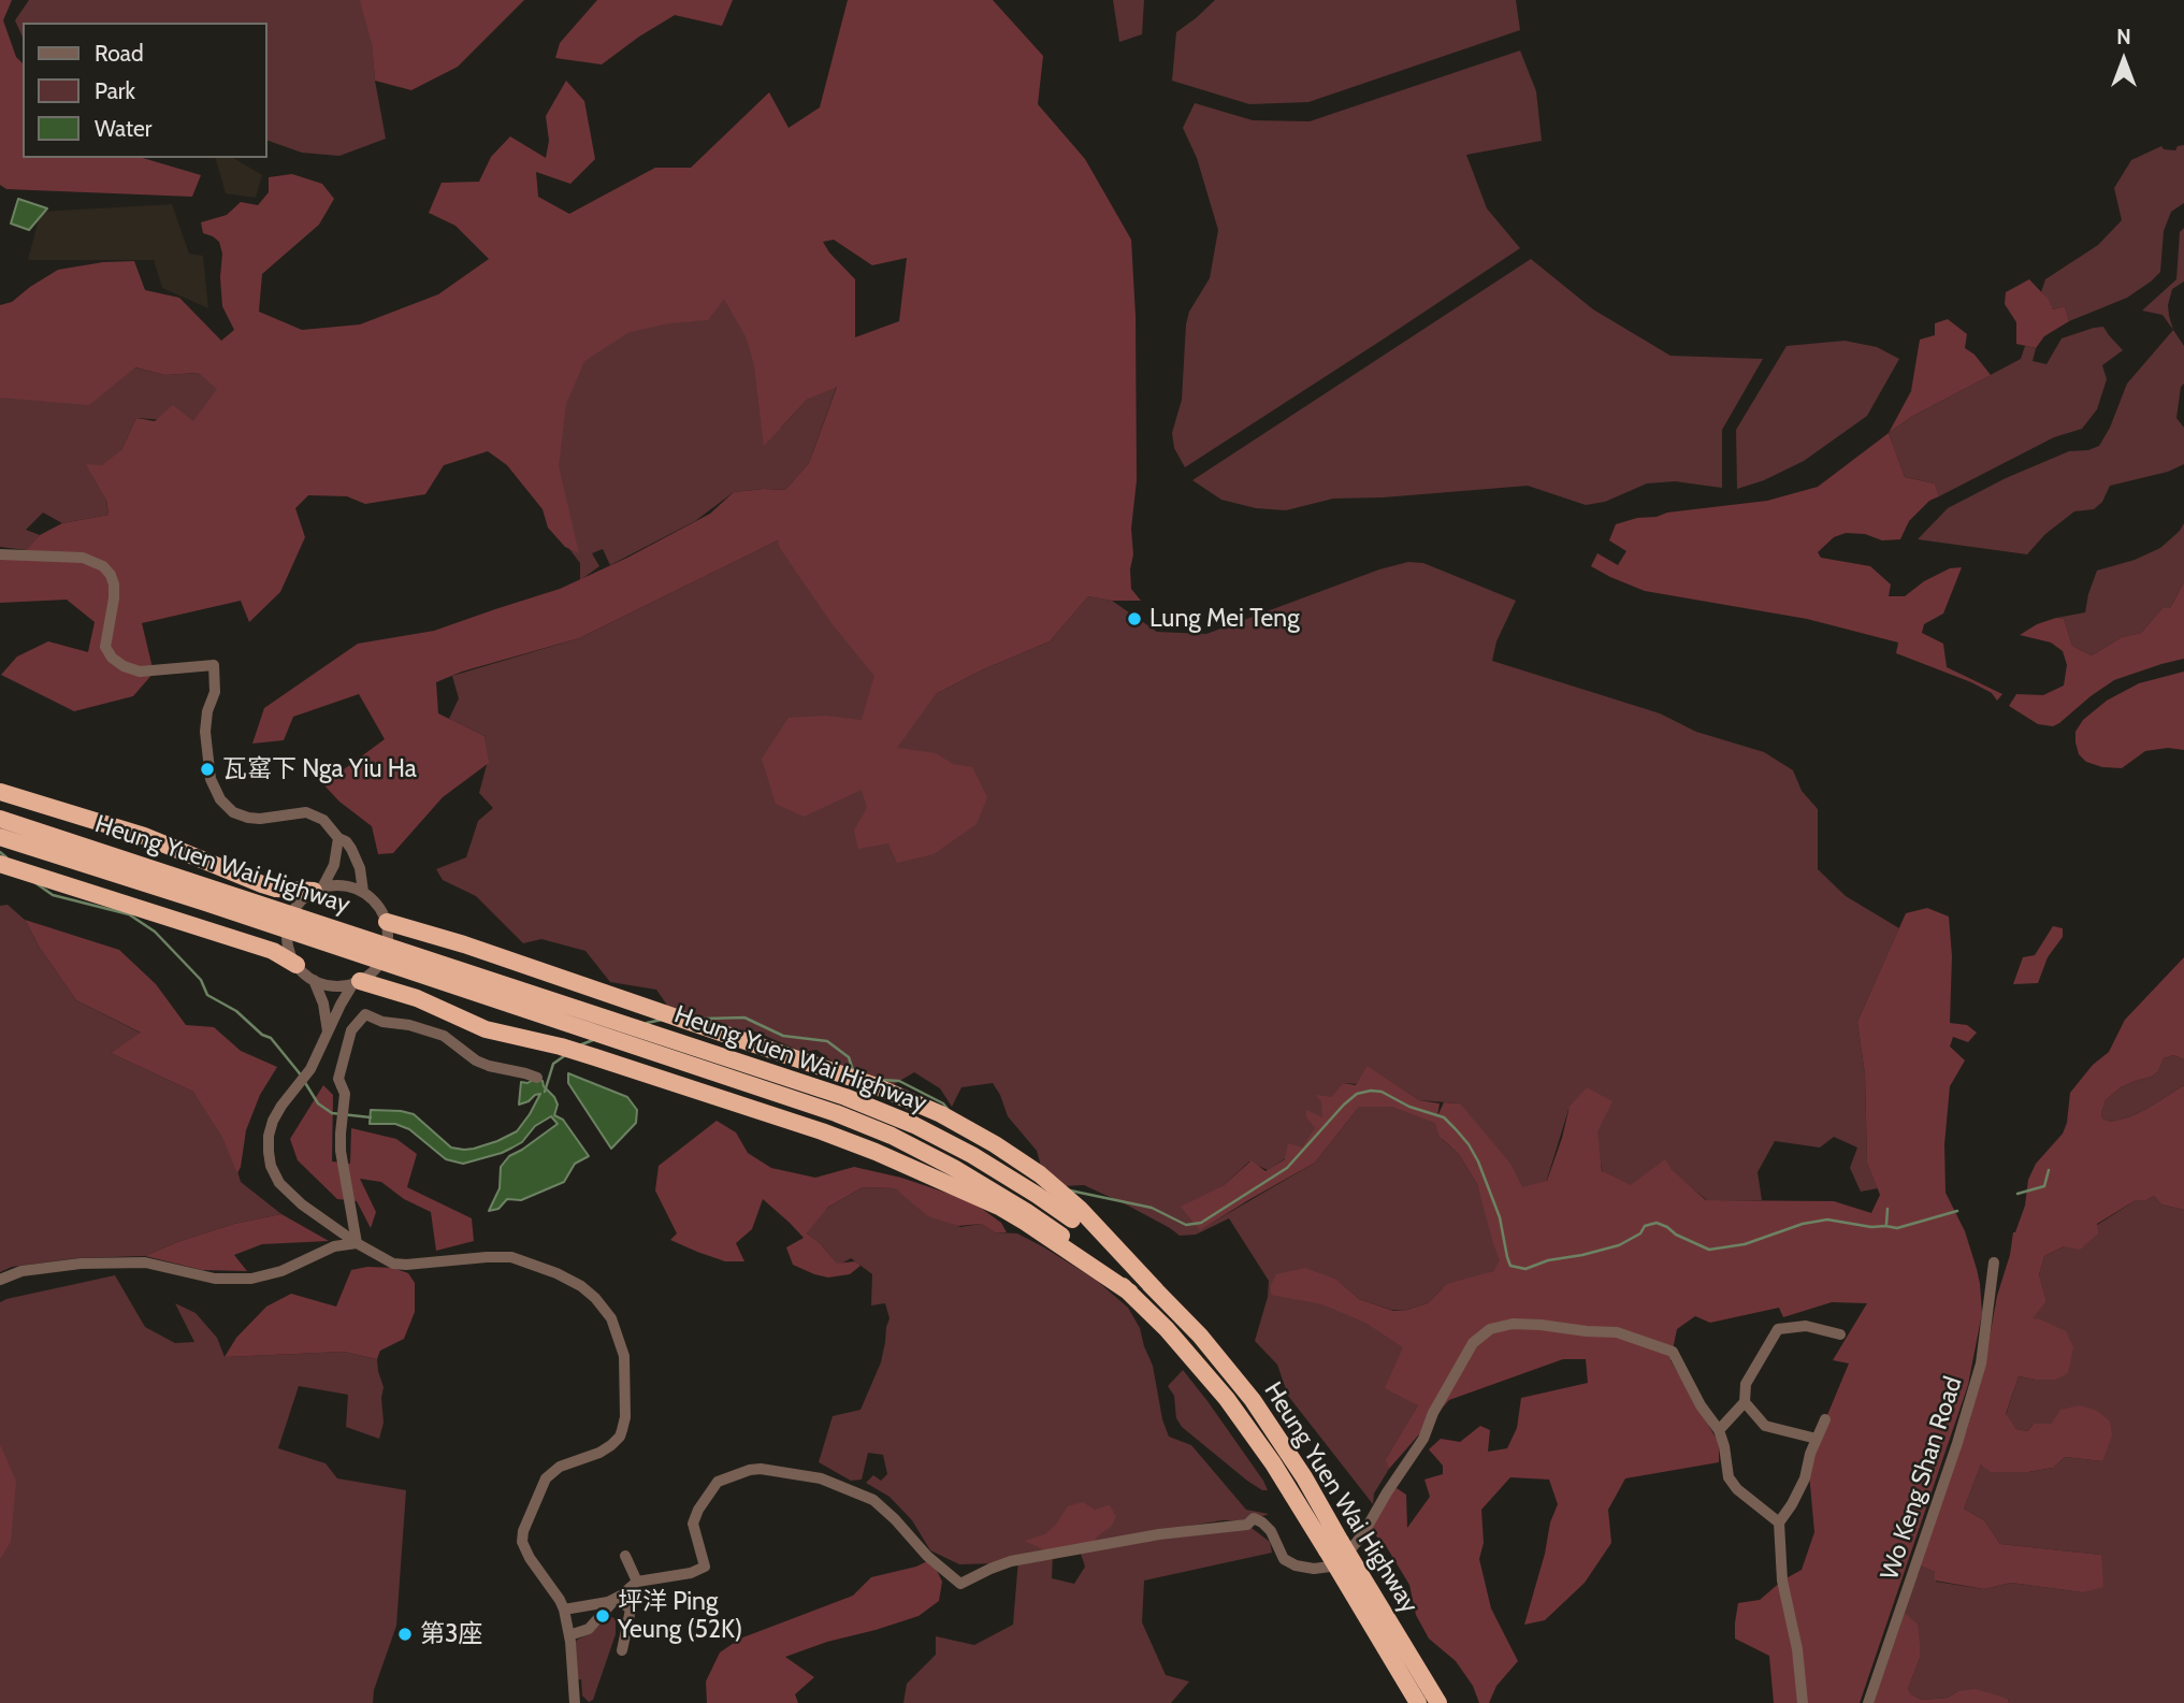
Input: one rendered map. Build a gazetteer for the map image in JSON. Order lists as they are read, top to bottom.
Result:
{
  "streets": {
    "highway": ["Heung Yuen Wai Highway"],
    "street": ["Wo Keng Shan Road"]
  },
  "places": [
    "Lung Mei Teng",
    "瓦窰下 Nga Yiu Ha",
    "坪洋 Ping Yeung (52K)",
    "第3座"
  ],
  "legend": ["Road", "Park", "Water"],
  "north": "top"
}
